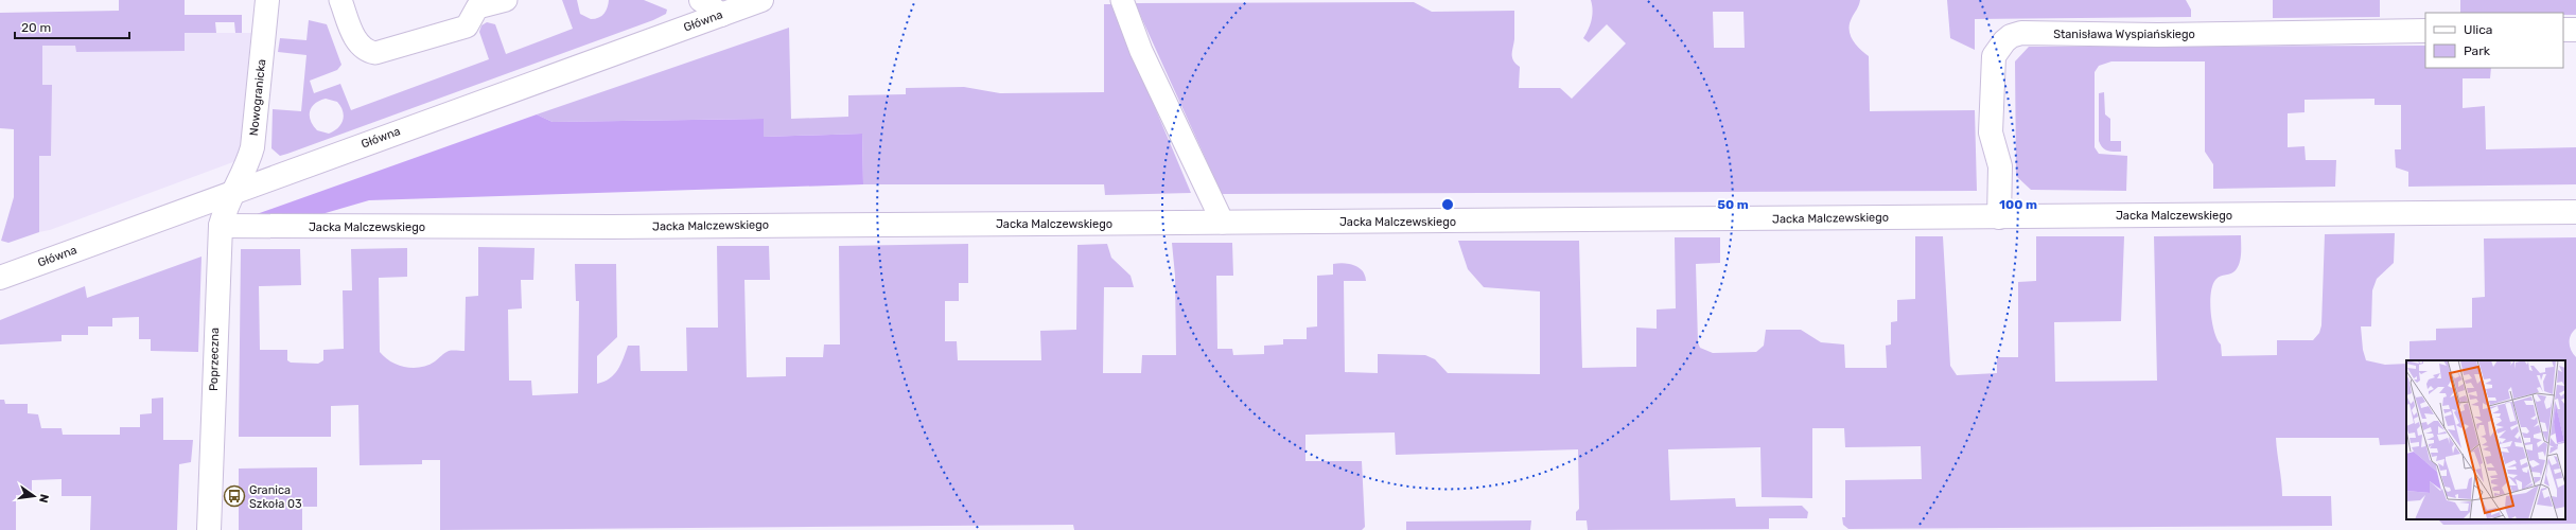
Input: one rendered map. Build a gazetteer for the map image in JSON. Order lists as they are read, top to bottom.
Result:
{
  "streets": {
    "street": [
      "Główna",
      "Stanisława Wyspiańskiego",
      "Nowogranicka",
      "Jacka Malczewskiego",
      "Poprzeczna"
    ]
  },
  "crossings": [
    ["Główna", "Nowogranicka"],
    ["Główna", "Poprzeczna"],
    ["Stanisława Wyspiańskiego", "Jacka Malczewskiego"],
    ["Nowogranicka", "Poprzeczna"],
    ["Jacka Malczewskiego", "Poprzeczna"]
  ],
  "places": {
    "bus stop": ["Granica Szkoła 03"]
  },
  "legend": ["Ulica", "Park"],
  "scale_bar": "20 m",
  "north": "right",
  "rings": ["50 m", "100 m"]
}
